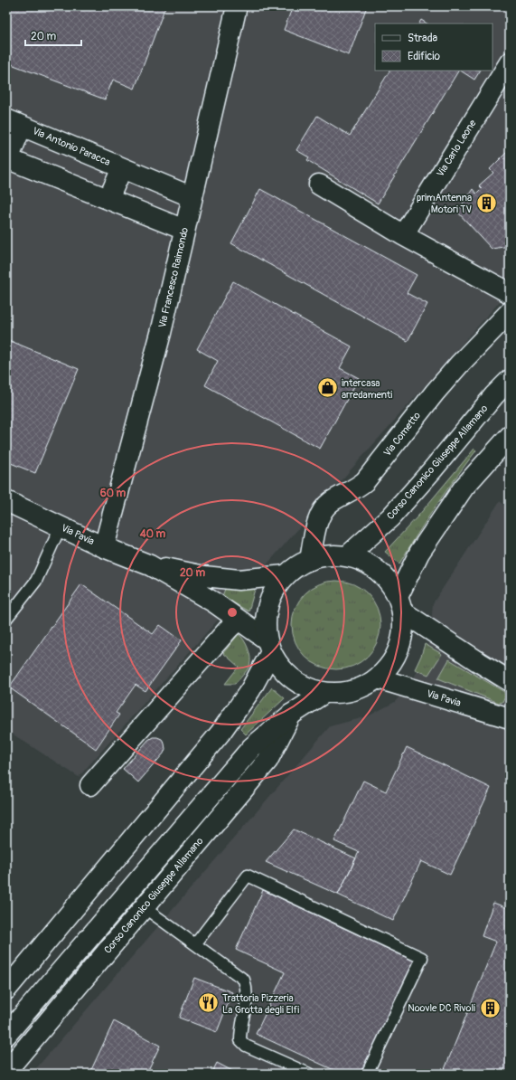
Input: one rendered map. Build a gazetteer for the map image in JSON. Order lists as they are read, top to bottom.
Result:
{
  "streets": {
    "street": [
      "Via Antonio Paracca",
      "Via Carlo Leone",
      "Via Francesco Raimondo",
      "Via Cometto",
      "Corso Canonico Giuseppe Allamano",
      "Via Pavia"
    ]
  },
  "crossings": [
    ["Via Antonio Paracca", "Via Francesco Raimondo"],
    ["Via Francesco Raimondo", "Via Pavia"]
  ],
  "places": {
    "building": ["primAntenna Motori TV", "Noovle DC Rivoli"],
    "shop": ["intercasa arredamenti"],
    "restaurant": ["Trattoria Pizzeria La Grotta degli Elfi"]
  },
  "legend": ["Strada", "Edificio"],
  "scale_bar": "20 m",
  "rings": ["60 m", "40 m", "20 m"]
}
